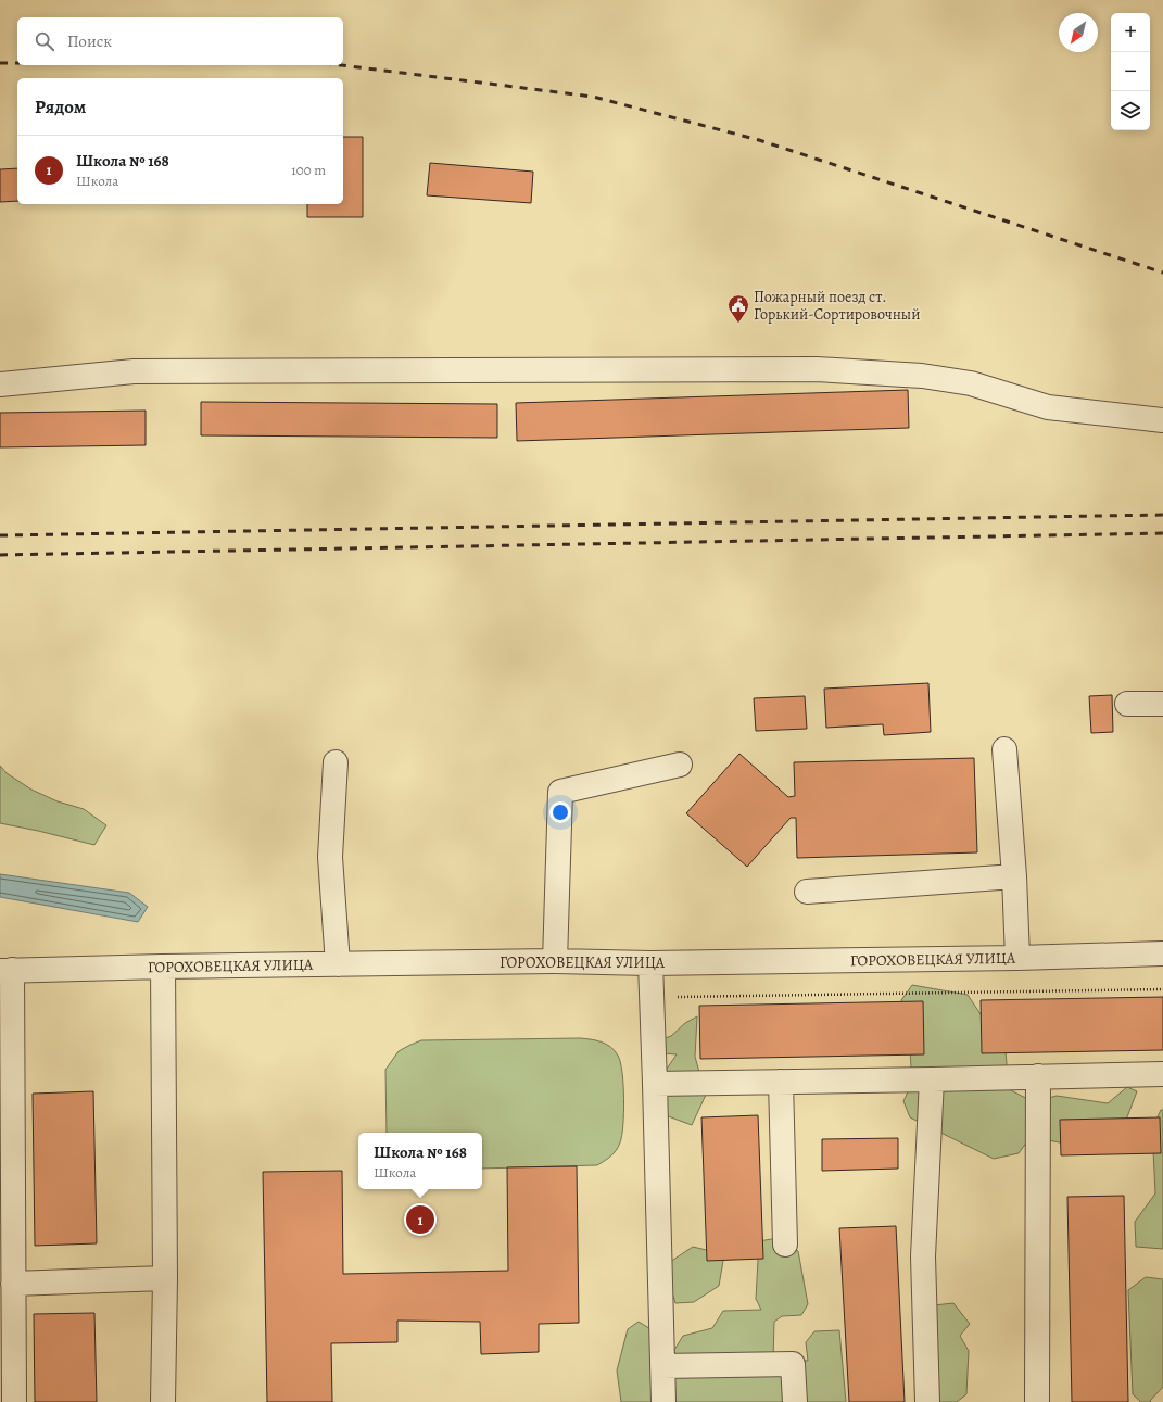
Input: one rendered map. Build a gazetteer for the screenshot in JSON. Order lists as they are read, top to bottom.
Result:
{
  "streets": {
    "street": ["ГОРОХОВЕЦКАЯ УЛИЦА"]
  },
  "places": {
    "public building": ["Пожарный поезд ст. Горький-Сортировочный"]
  },
  "north": "bottom left",
  "page": {
    "map_buttons": ["+", "−"],
    "search": "Поиск",
    "heading": "Рядом",
    "list": [
      {
        "mark": "1",
        "name": "Школа № 168",
        "note": "Школа",
        "value": "100 m"
      }
    ],
    "popup": ["Школа № 168", "Школа"],
    "pins": "1"
  }
}
